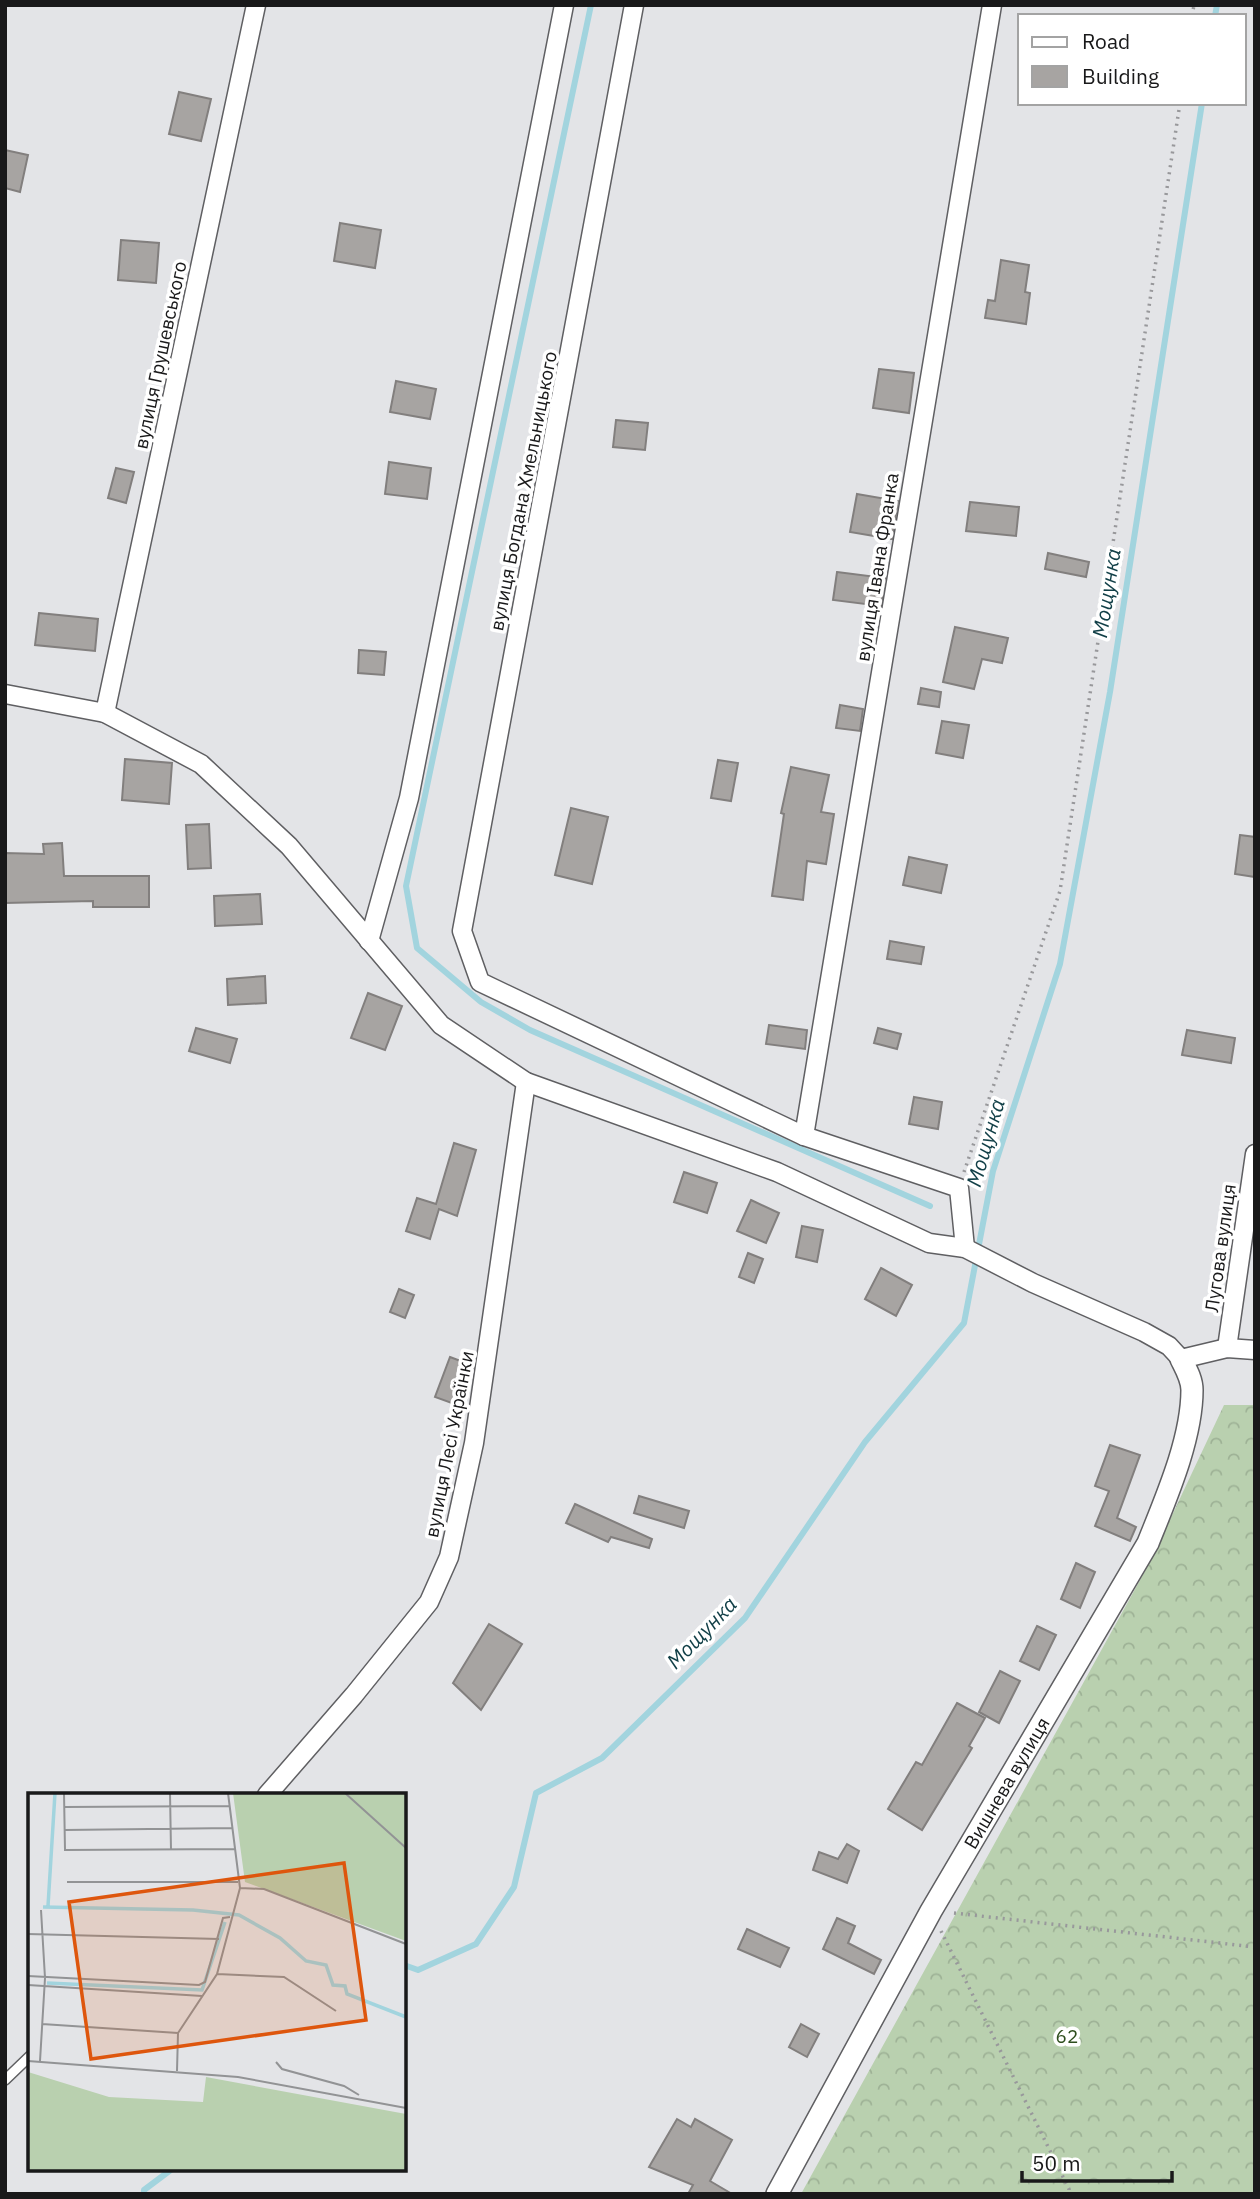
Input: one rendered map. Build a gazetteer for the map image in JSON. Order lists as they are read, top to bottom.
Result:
{
  "streets": {
    "street": [
      "вулиця Грушевського",
      "вулиця Богдана Хмельницького",
      "вулиця Івана Франка",
      "Лугова вулиця",
      "вулиця Лесі Українки",
      "Вишнева вулиця"
    ]
  },
  "crossings": [
    ["вулиця Богдана Хмельницького", "вулиця Івана Франка"]
  ],
  "water": ["Мощунка"],
  "parks": ["62"],
  "legend": ["Road", "Building"],
  "scale_bar": "50 m"
}
